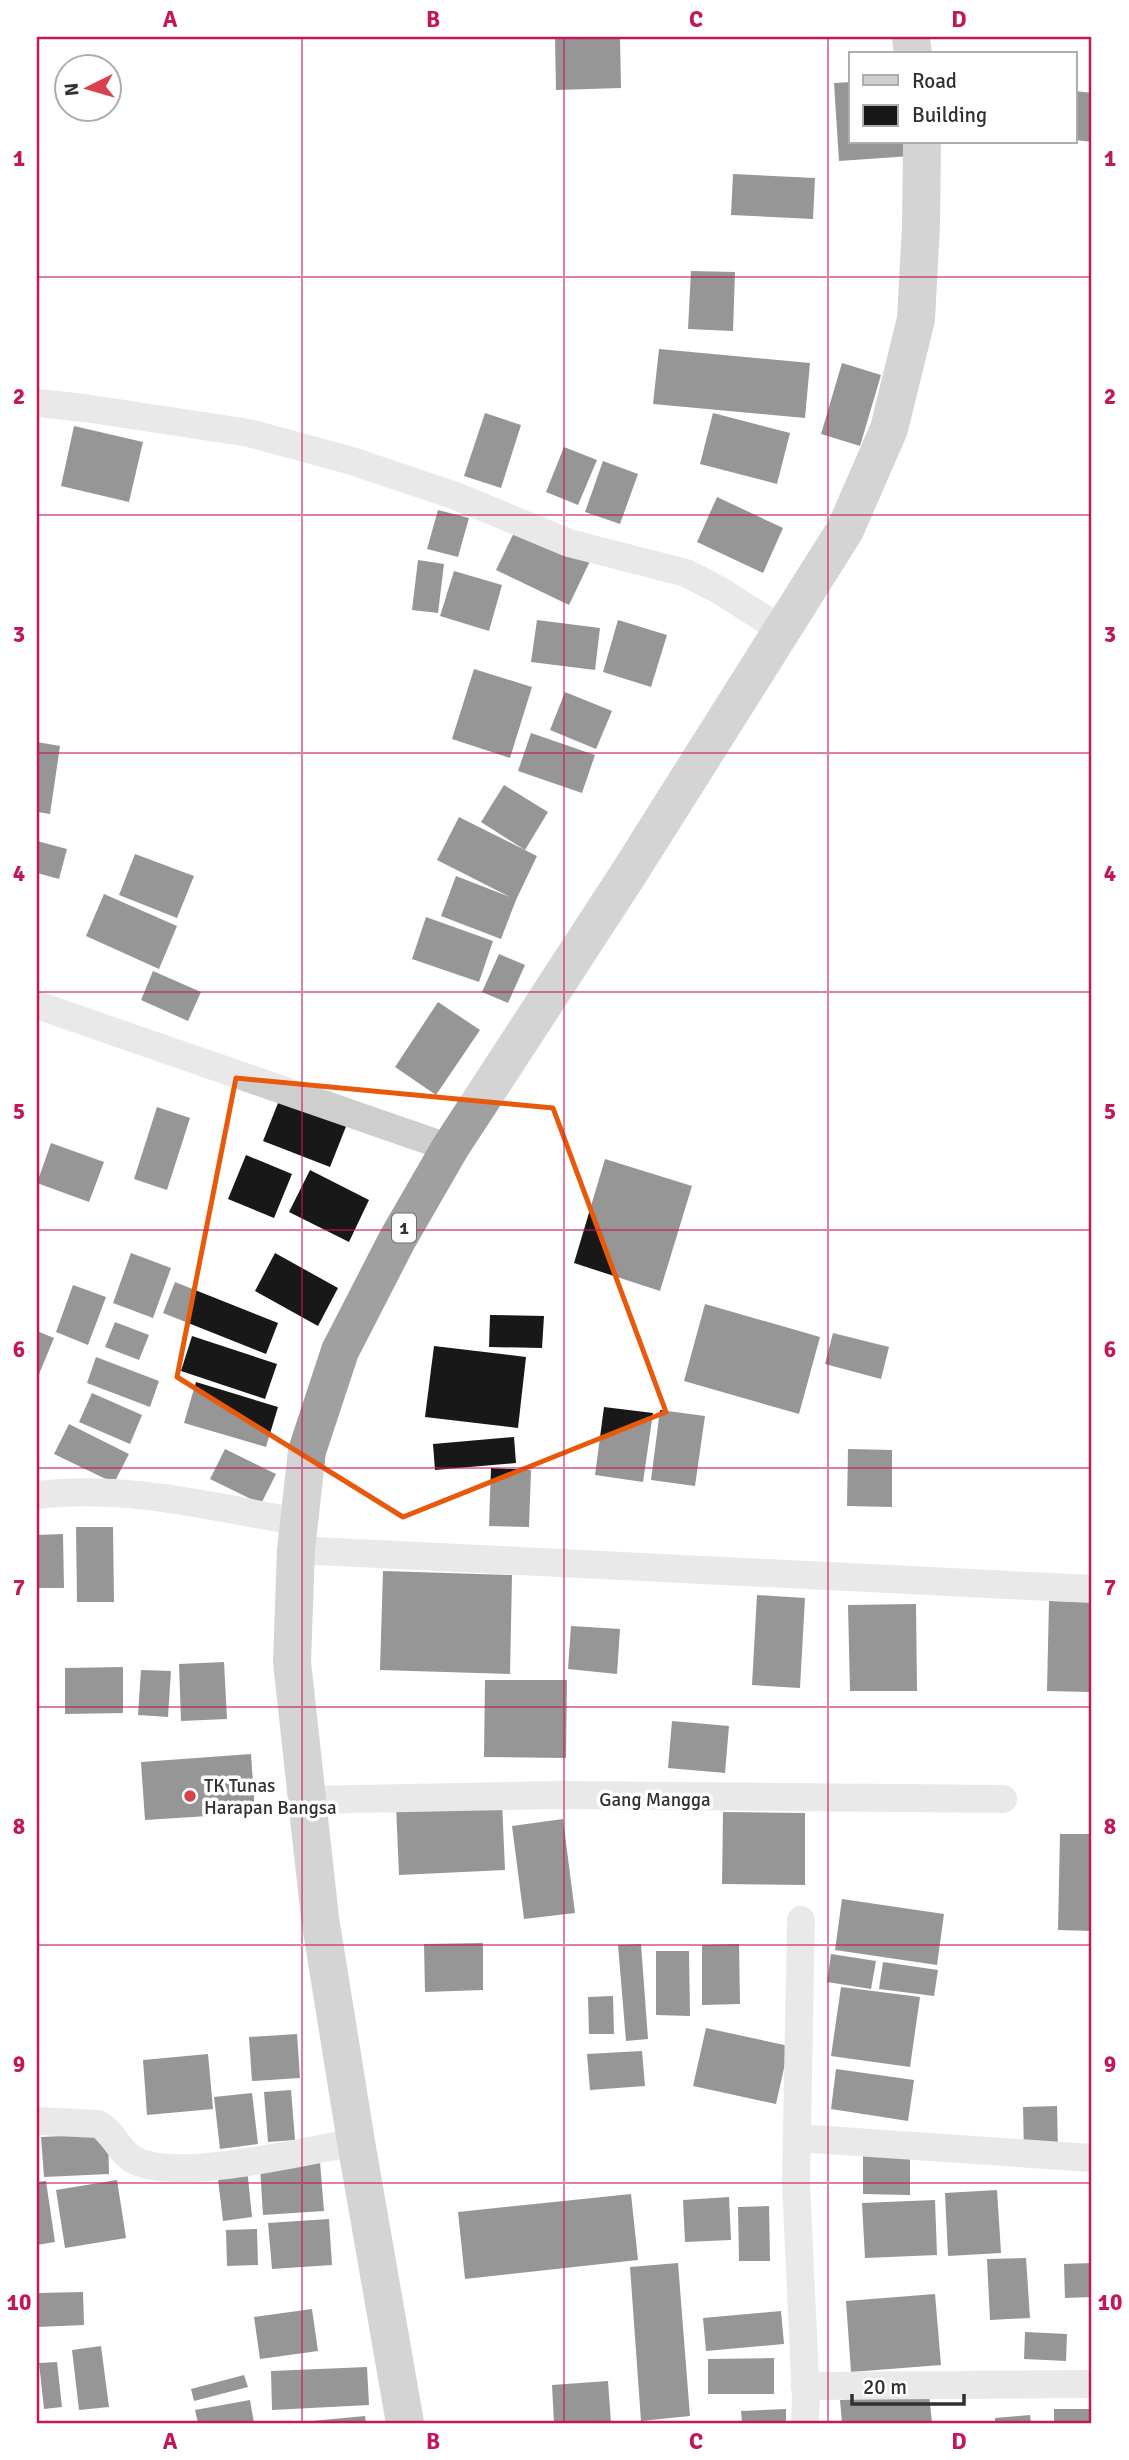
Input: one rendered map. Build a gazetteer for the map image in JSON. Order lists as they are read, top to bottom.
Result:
{
  "streets": {
    "highway": ["1"]
  },
  "places": ["TK Tunas Harapan Bangsa"],
  "legend": ["Road", "Building"],
  "scale_bar": "20 m",
  "north": "left",
  "grid": {
    "columns": [
      "A",
      "B",
      "C",
      "D"
    ],
    "rows": [
      "1",
      "2",
      "3",
      "4",
      "5",
      "6",
      "7",
      "8",
      "9",
      "10"
    ]
  }
}
